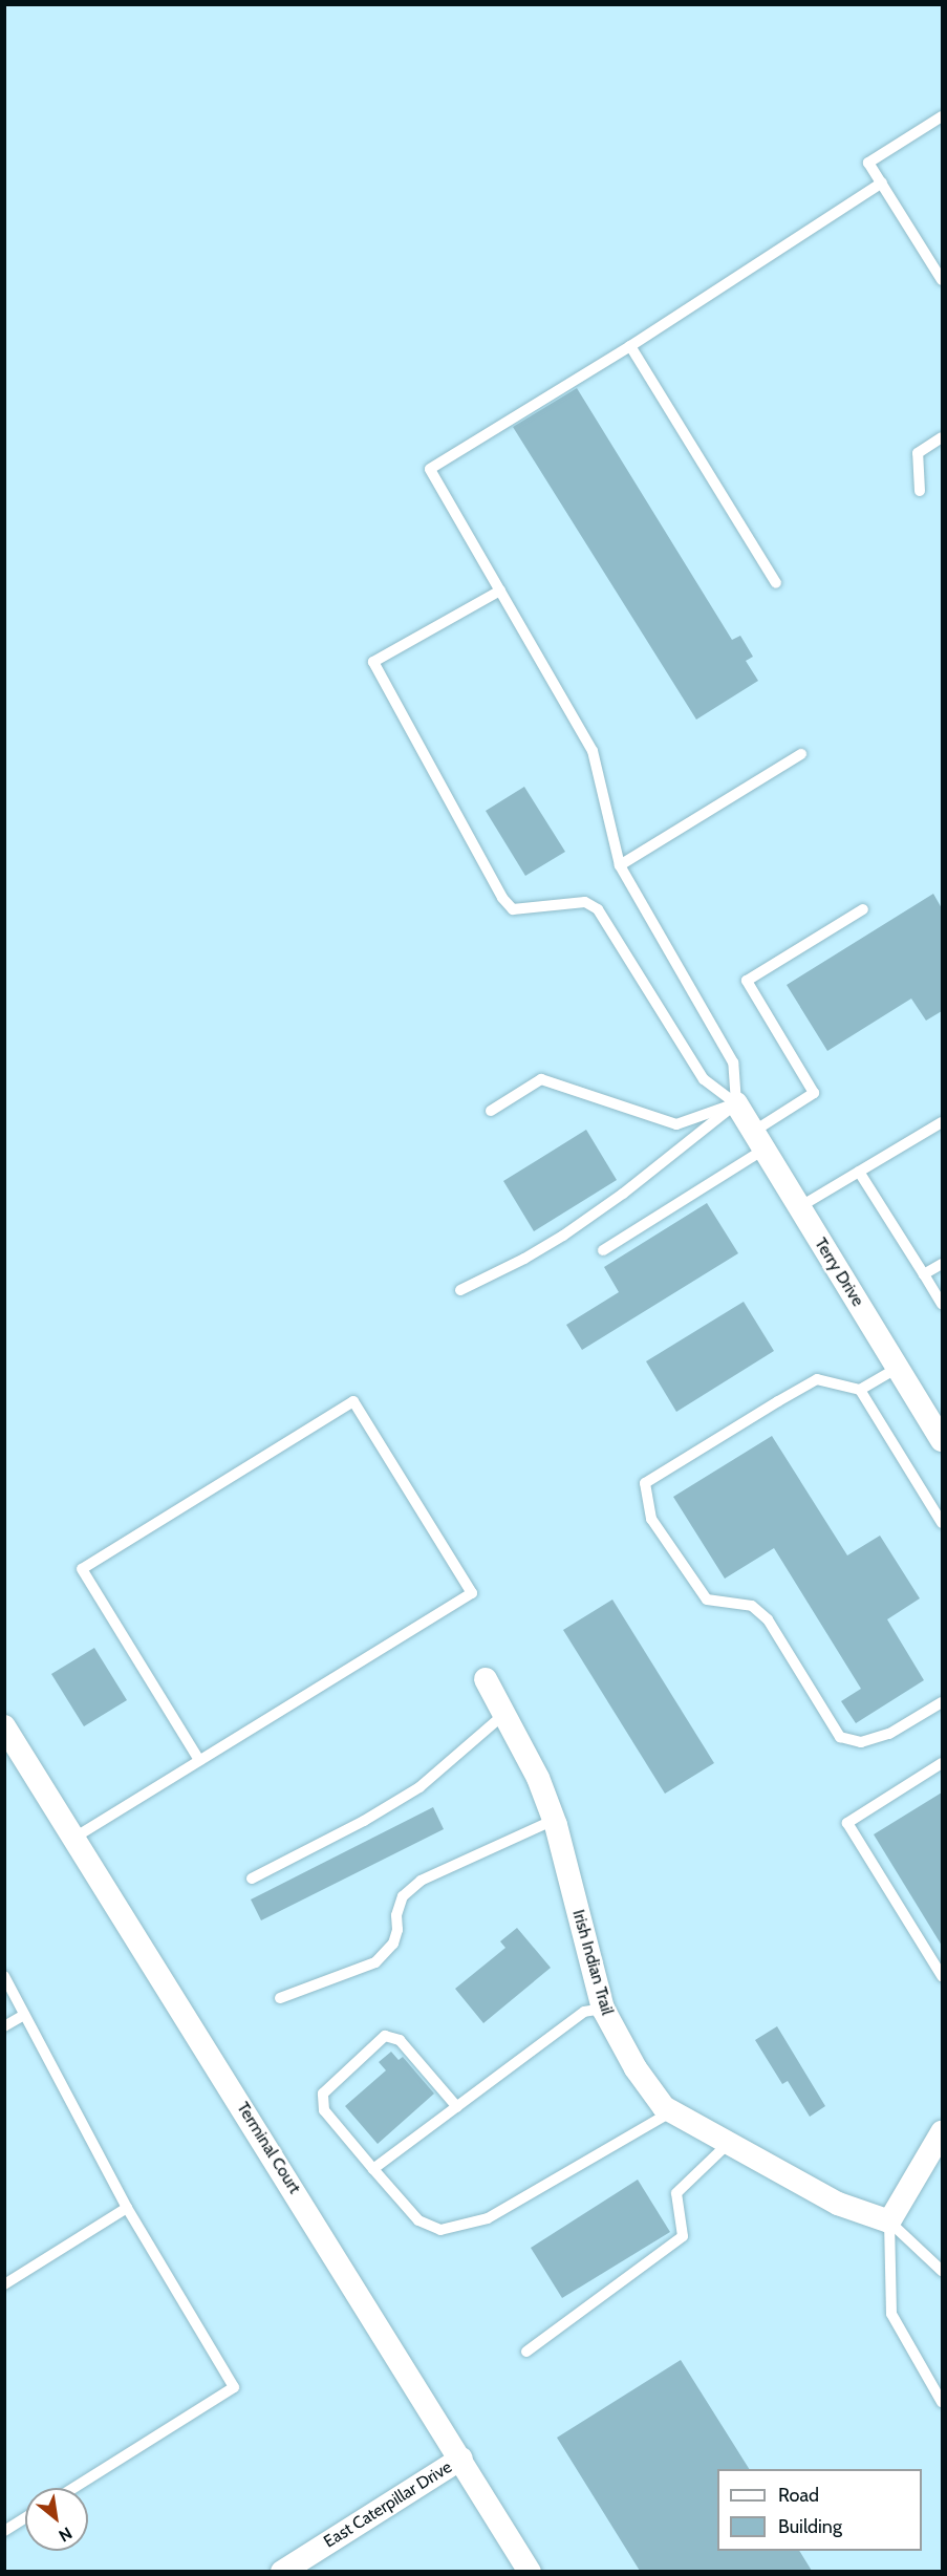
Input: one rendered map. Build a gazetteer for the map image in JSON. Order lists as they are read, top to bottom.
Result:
{
  "streets": {
    "street": [
      "Terry Drive",
      "Irish Indian Trail",
      "Terminal Court",
      "East Caterpillar Drive"
    ]
  },
  "crossings": [
    ["Terminal Court", "East Caterpillar Drive"]
  ],
  "legend": ["Road", "Building"],
  "north": "bottom right"
}
